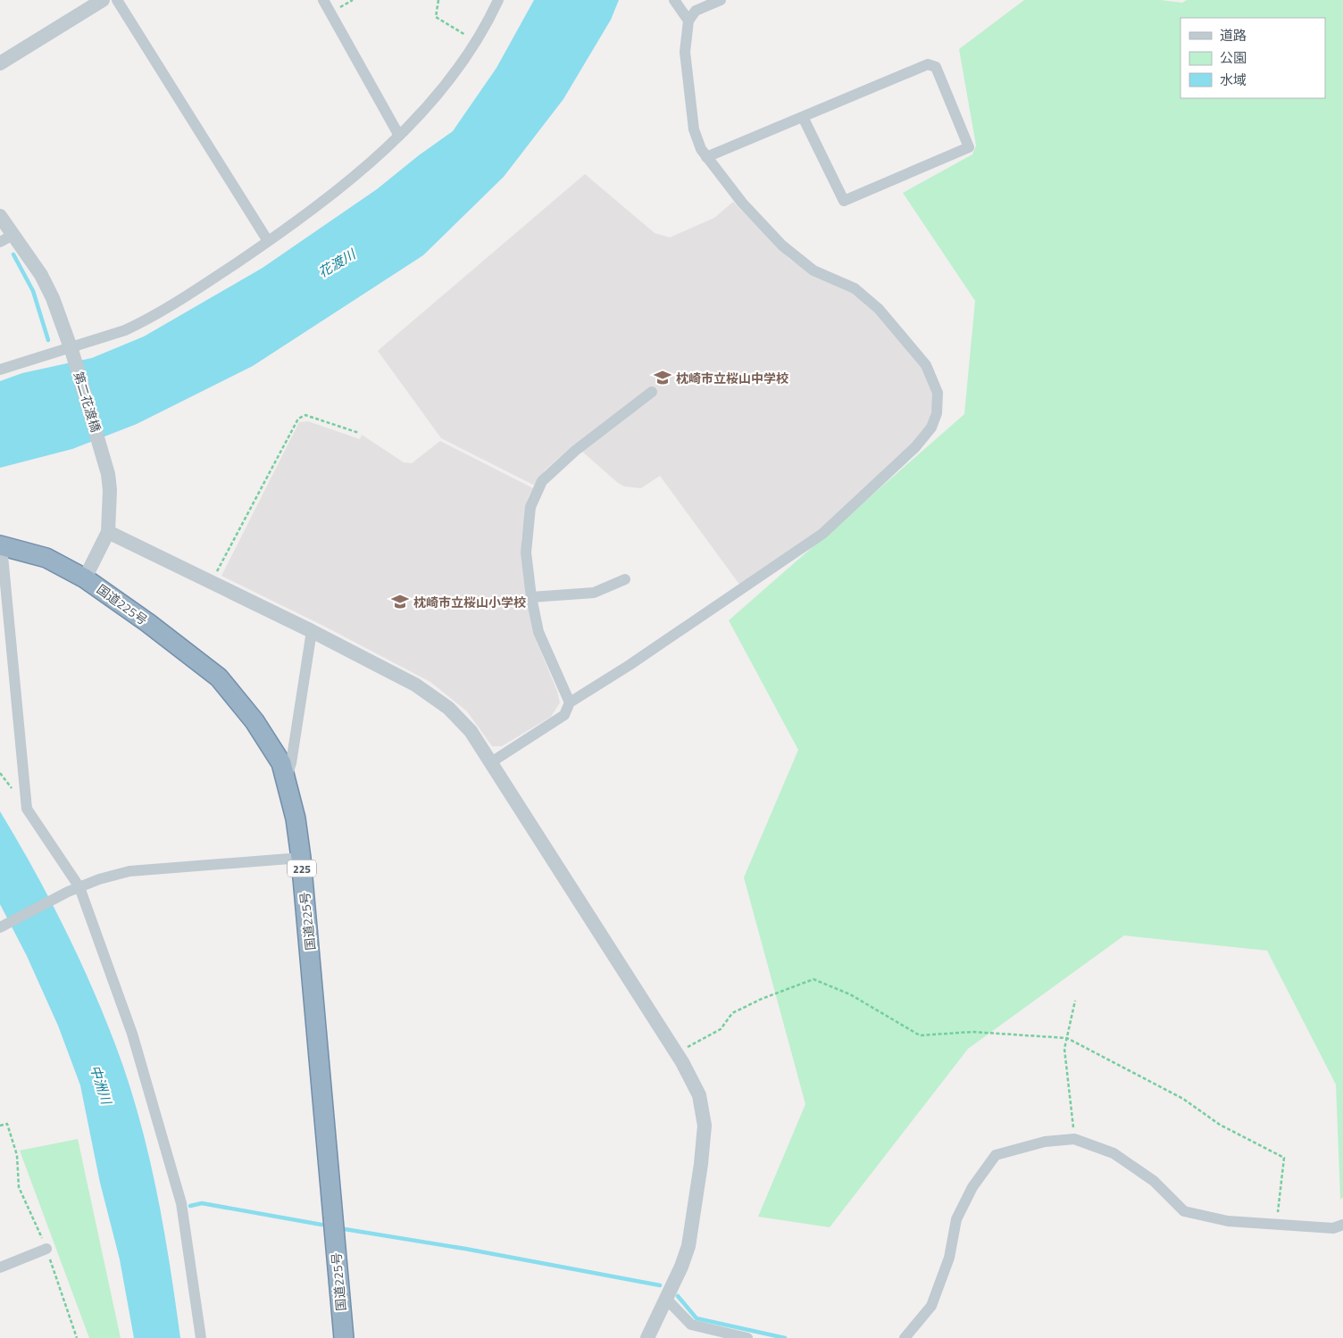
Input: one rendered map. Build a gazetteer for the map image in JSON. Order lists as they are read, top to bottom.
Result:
{
  "streets": {
    "highway": ["国道225号", "225"],
    "street": ["第二花渡橋"]
  },
  "water": ["花渡川", "中洲川"],
  "places": {
    "school or university": ["枕崎市立桜山中学校", "枕崎市立桜山小学校"]
  },
  "legend": ["道路", "公園", "水域"]
}
